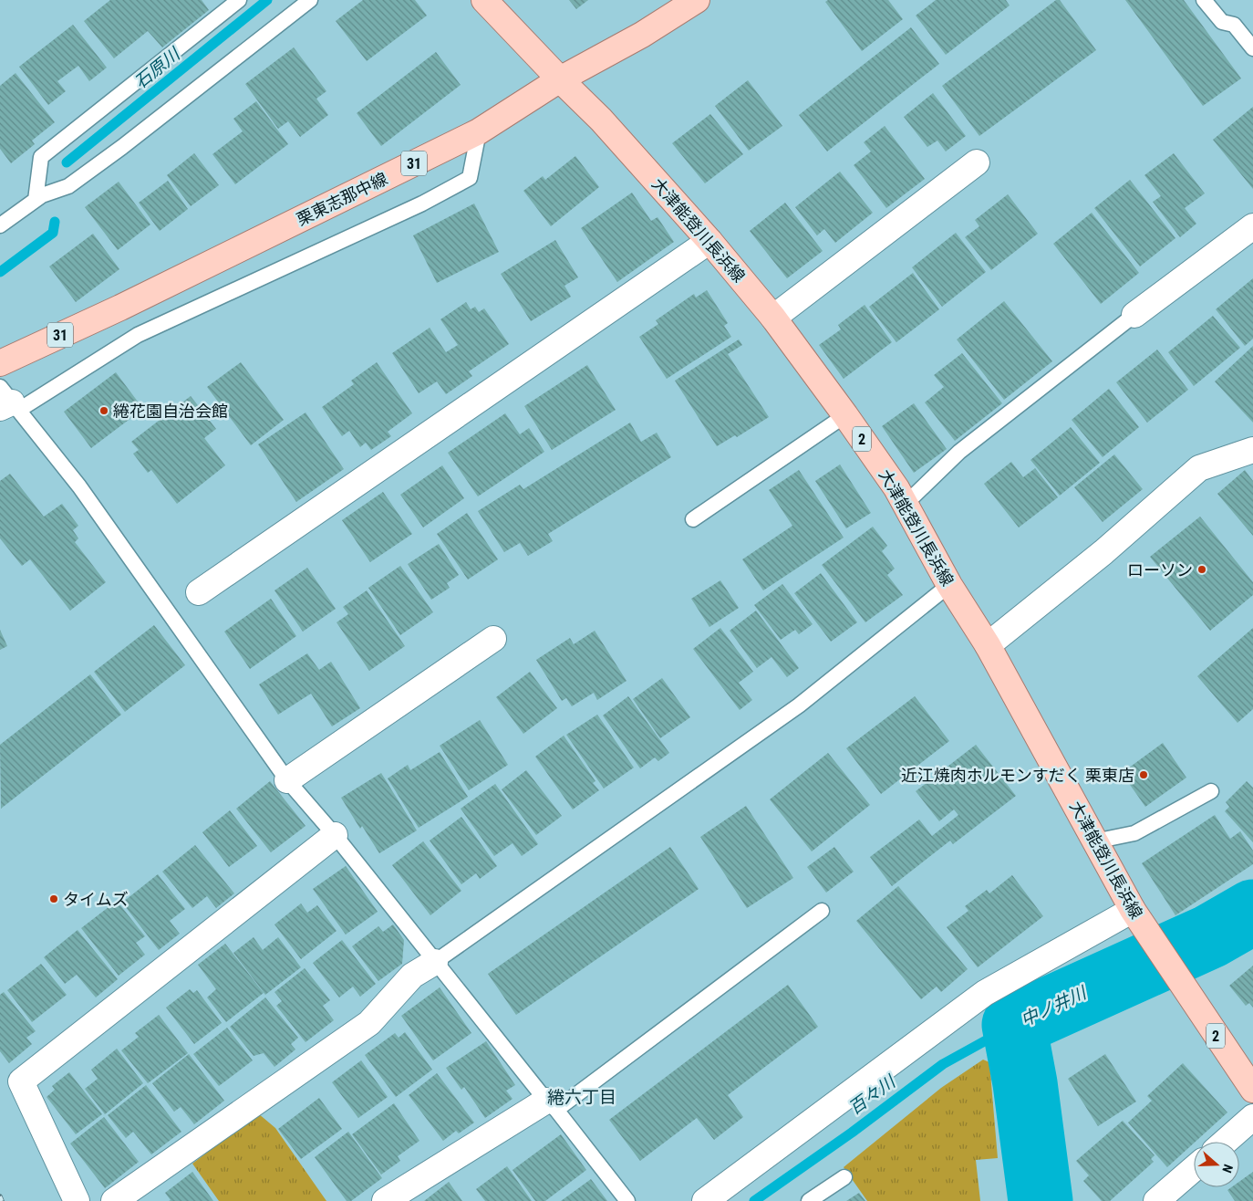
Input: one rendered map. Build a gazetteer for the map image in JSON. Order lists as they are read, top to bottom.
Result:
{
  "streets": {
    "main road": [
      "31",
      "栗東志那中線",
      "大津能登川長浜線",
      "2"
    ]
  },
  "crossings": [
    ["栗東志那中線", "大津能登川長浜線"]
  ],
  "districts": ["綣六丁目"],
  "water": ["石原川", "中ノ井川", "百々川"],
  "places": [
    "綣花園自治会館",
    "ローソン",
    "近江焼肉ホルモンすだく 栗東店",
    "タイムズ"
  ],
  "north": "right"
}
